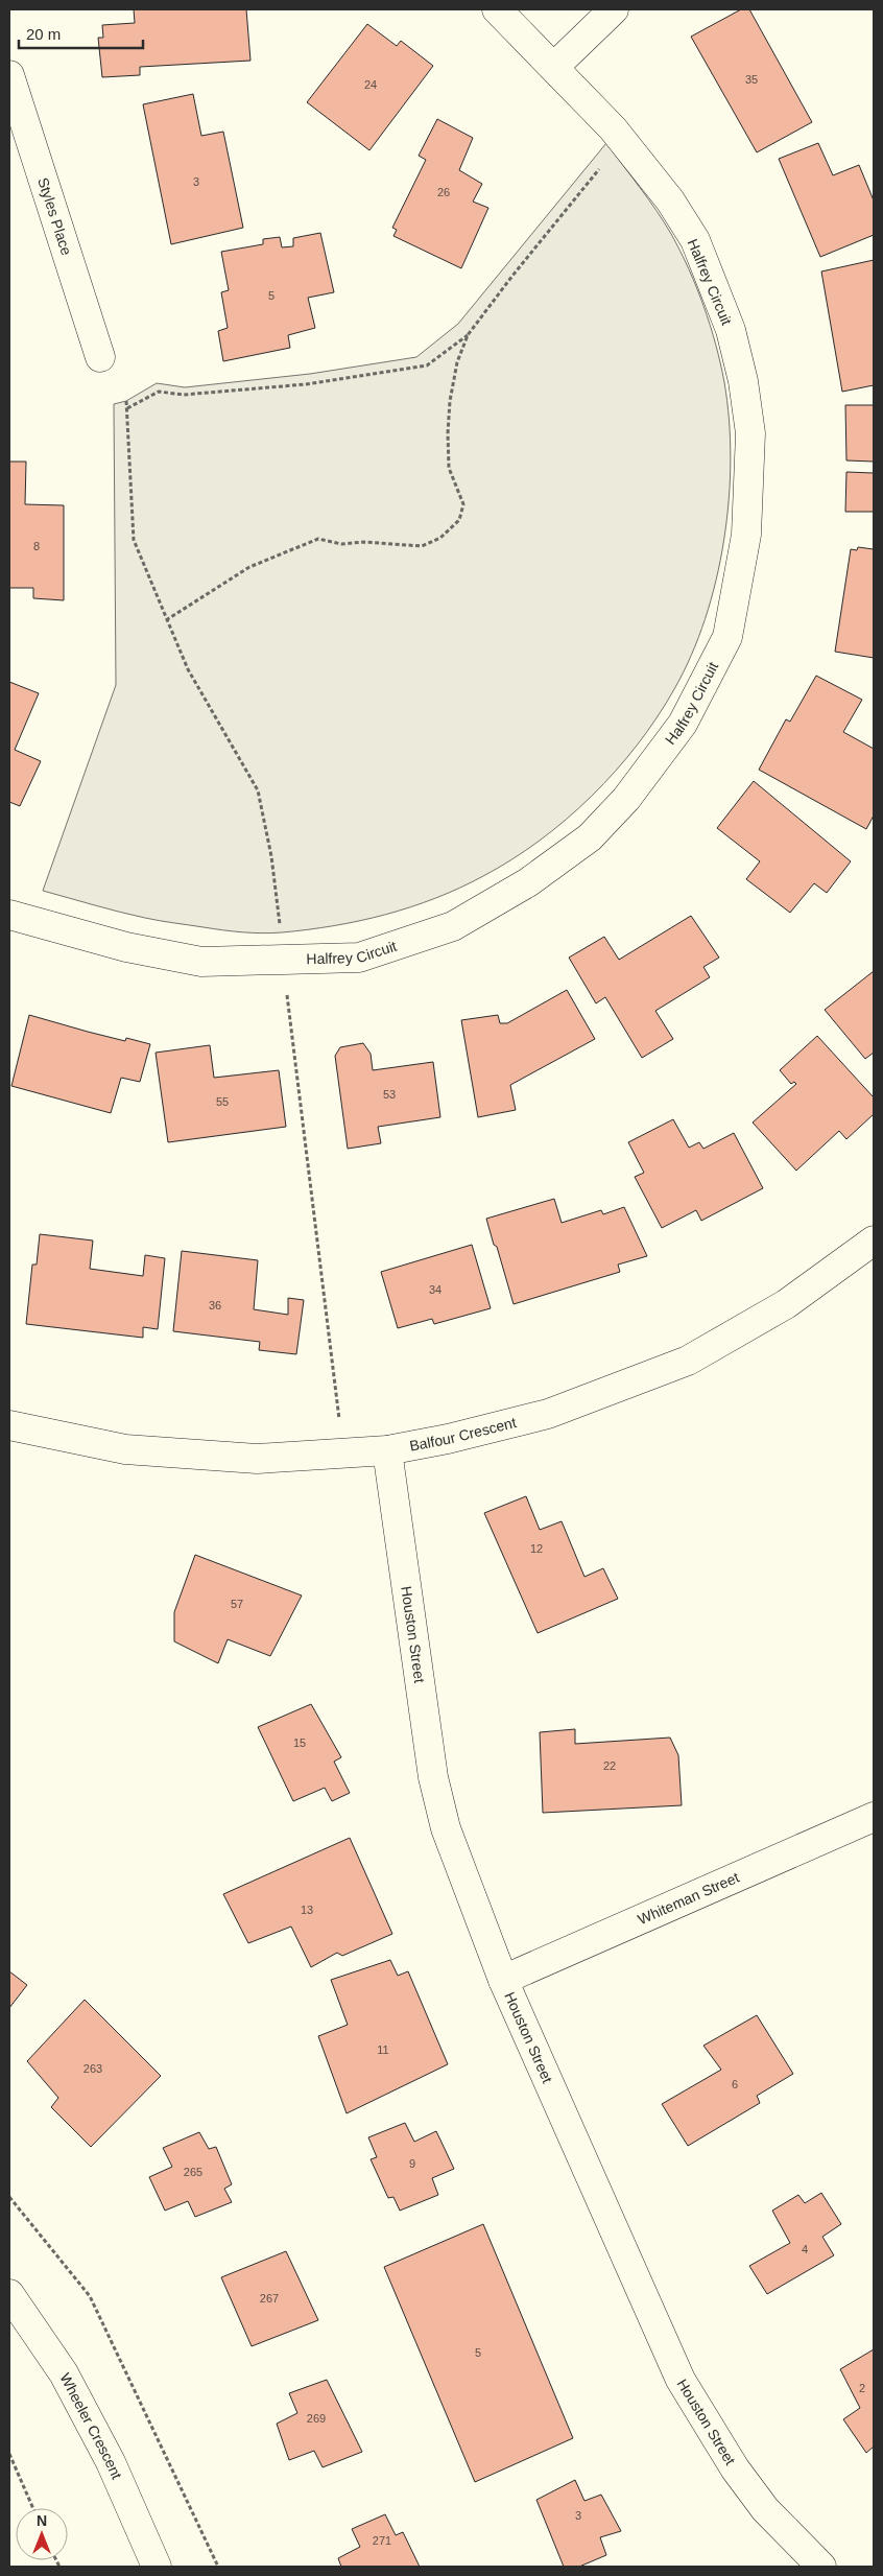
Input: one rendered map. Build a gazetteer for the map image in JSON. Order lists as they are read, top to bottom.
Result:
{
  "streets": {
    "street": [
      "Styles Place",
      "Halfrey Circuit",
      "Balfour Crescent",
      "Houston Street",
      "Whiteman Street",
      "Wheeler Crescent"
    ]
  },
  "crossings": [
    ["Balfour Crescent", "Houston Street"],
    ["Houston Street", "Whiteman Street"]
  ],
  "house_numbers": [
    "35",
    "24",
    "3",
    "26",
    "5",
    "8",
    "53",
    "55",
    "34",
    "36",
    "12",
    "57",
    "15",
    "22",
    "13",
    "11",
    "263",
    "6",
    "9",
    "265",
    "4",
    "267",
    "5",
    "2",
    "269",
    "3",
    "271"
  ],
  "scale_bar": "20 m",
  "north": "top"
}
